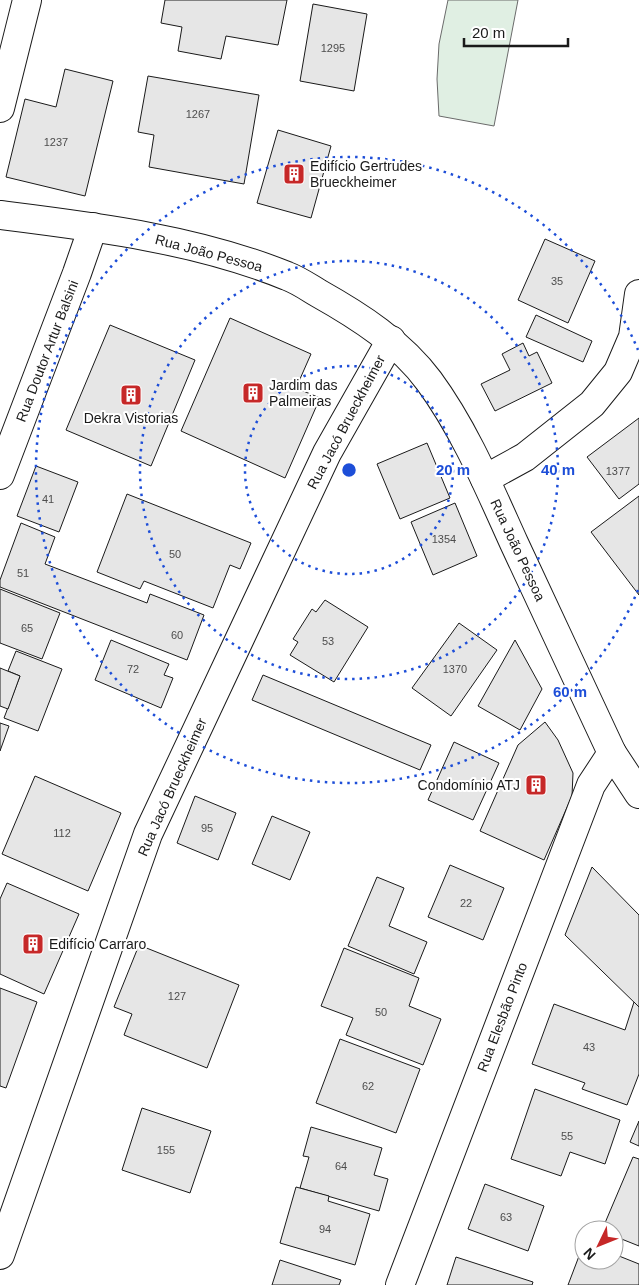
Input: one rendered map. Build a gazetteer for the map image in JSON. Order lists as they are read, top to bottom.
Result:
{
  "streets": {
    "street": [
      "Rua João Pessoa",
      "Rua Doutor Artur Balsini",
      "Rua Jacó Brueckheimer",
      "Rua Elesbão Pinto"
    ]
  },
  "crossings": [
    ["Rua João Pessoa", "Rua Doutor Artur Balsini"],
    ["Rua João Pessoa", "Rua Jacó Brueckheimer"],
    ["Rua João Pessoa", "Rua Elesbão Pinto"]
  ],
  "places": {
    "building": [
      "Edifício Gertrudes Brueckheimer",
      "Jardim das Palmeiras",
      "Dekra Vistorias",
      "Condomínio ATJ",
      "Edifício Carraro"
    ]
  },
  "house_numbers": [
    "1295",
    "1267",
    "1237",
    "35",
    "1377",
    "41",
    "1354",
    "50",
    "51",
    "65",
    "60",
    "53",
    "72",
    "1370",
    "95",
    "112",
    "22",
    "127",
    "50",
    "43",
    "62",
    "55",
    "155",
    "64",
    "63",
    "94"
  ],
  "scale_bar": "20 m",
  "north": "bottom left",
  "rings": ["20 m", "40 m", "60 m"]
}
